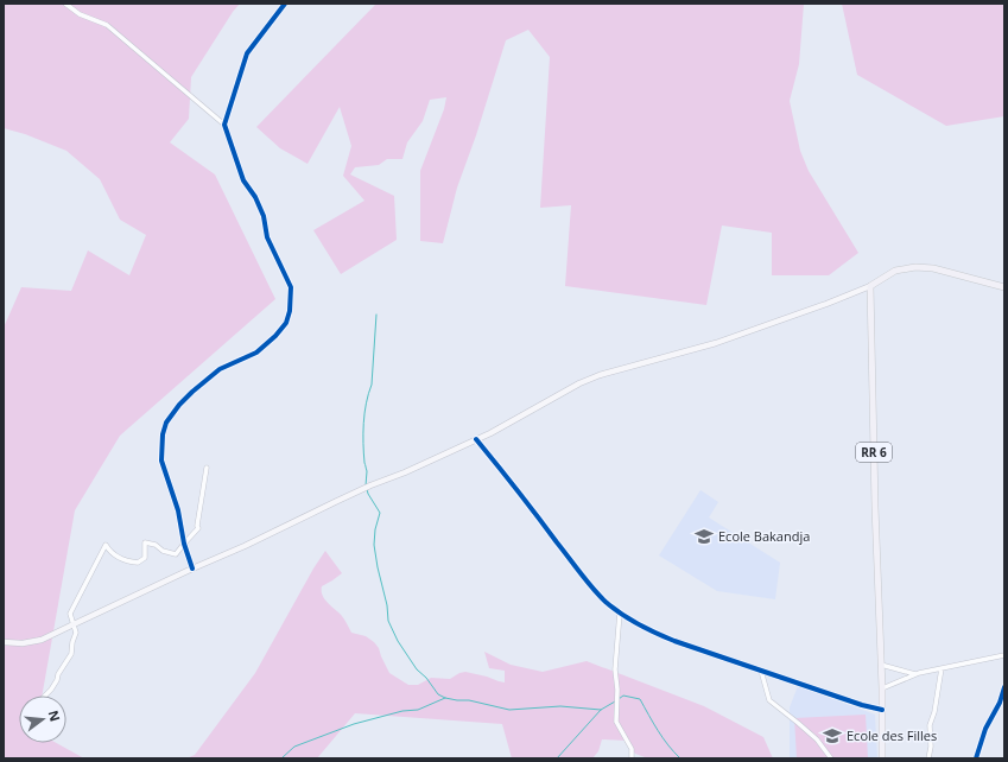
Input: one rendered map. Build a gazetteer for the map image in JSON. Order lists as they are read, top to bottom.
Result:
{
  "streets": {
    "main road": ["RR 6"]
  },
  "places": {
    "school or university": ["Ecole Bakandja", "Ecole des Filles"]
  },
  "north": "right"
}
